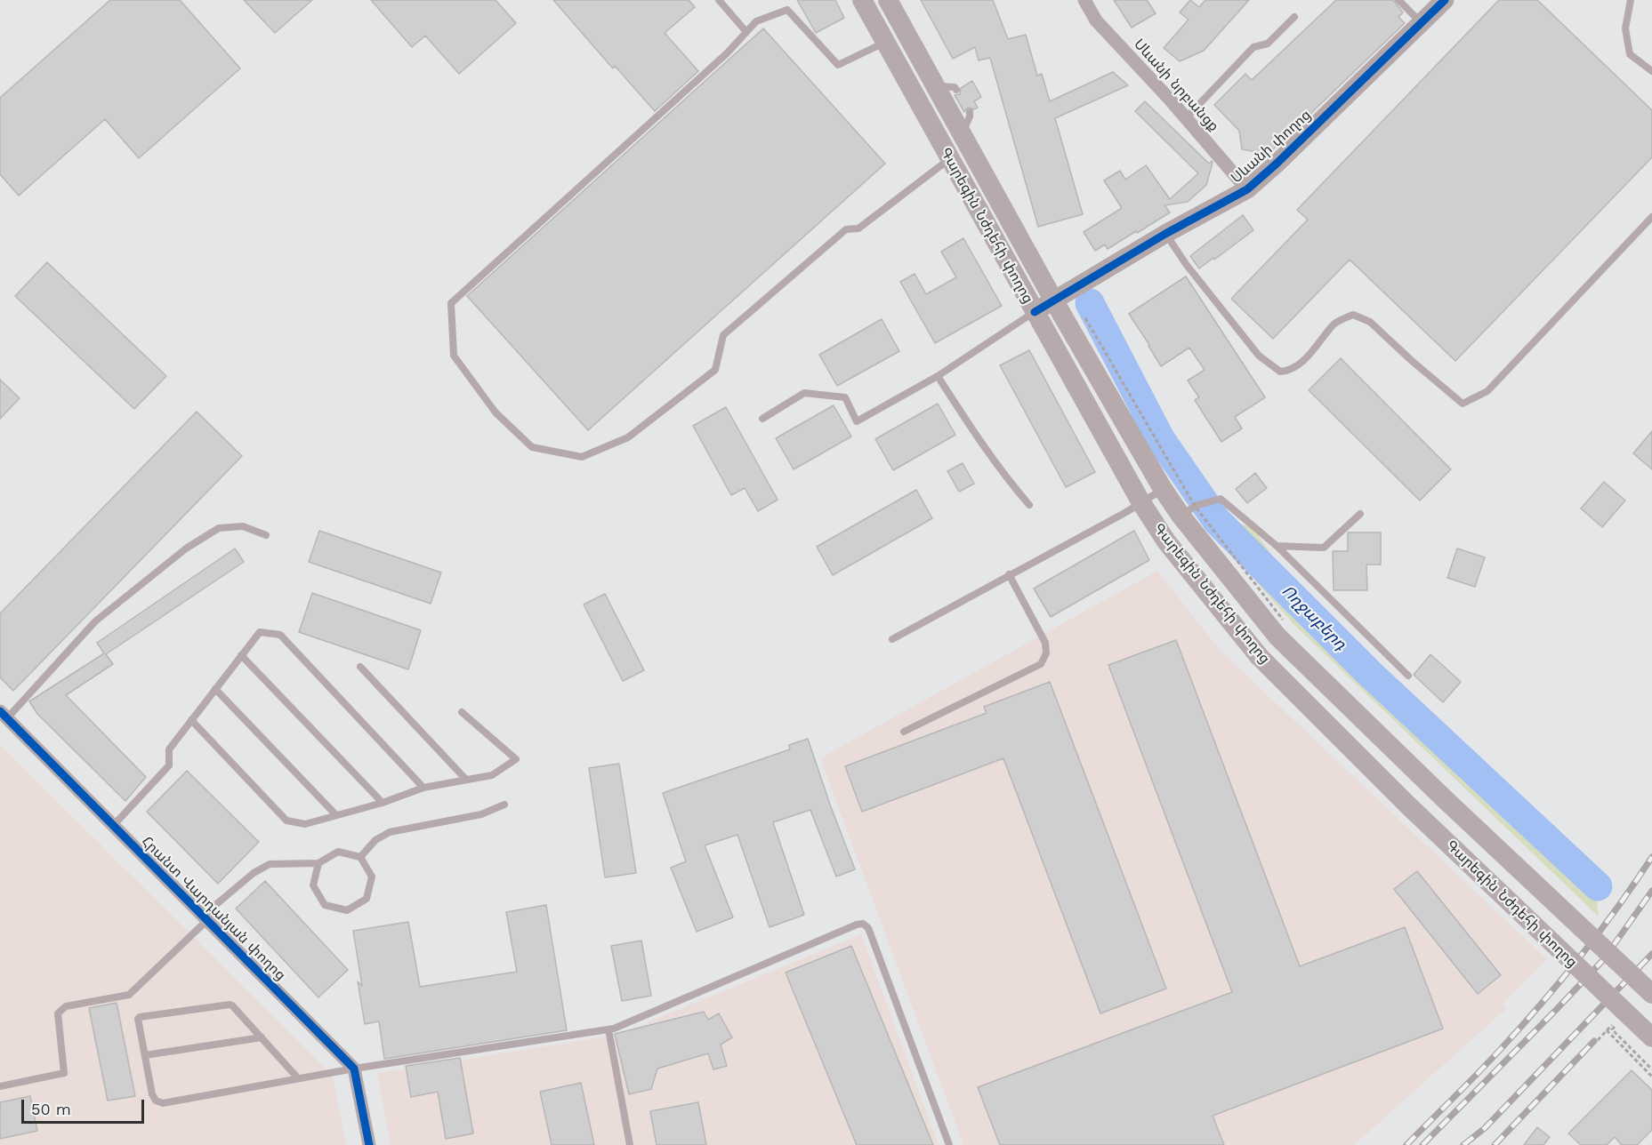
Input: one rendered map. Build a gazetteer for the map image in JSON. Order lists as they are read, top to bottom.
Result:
{
  "streets": {
    "main road": ["Գարեգին Նժդեհի փողոց"],
    "street": ["Սևանի նրբանցք", "Սևանի փողոց", "Հրանտ Վարդանյան փողոց"]
  },
  "crossings": [
    ["Սևանի նրբանցք", "Սևանի փողոց"],
    ["Սևանի փողոց", "Գարեգին Նժդեհի փողոց"]
  ],
  "water": ["Ողջաբերդ"],
  "scale_bar": "50 m"
}
